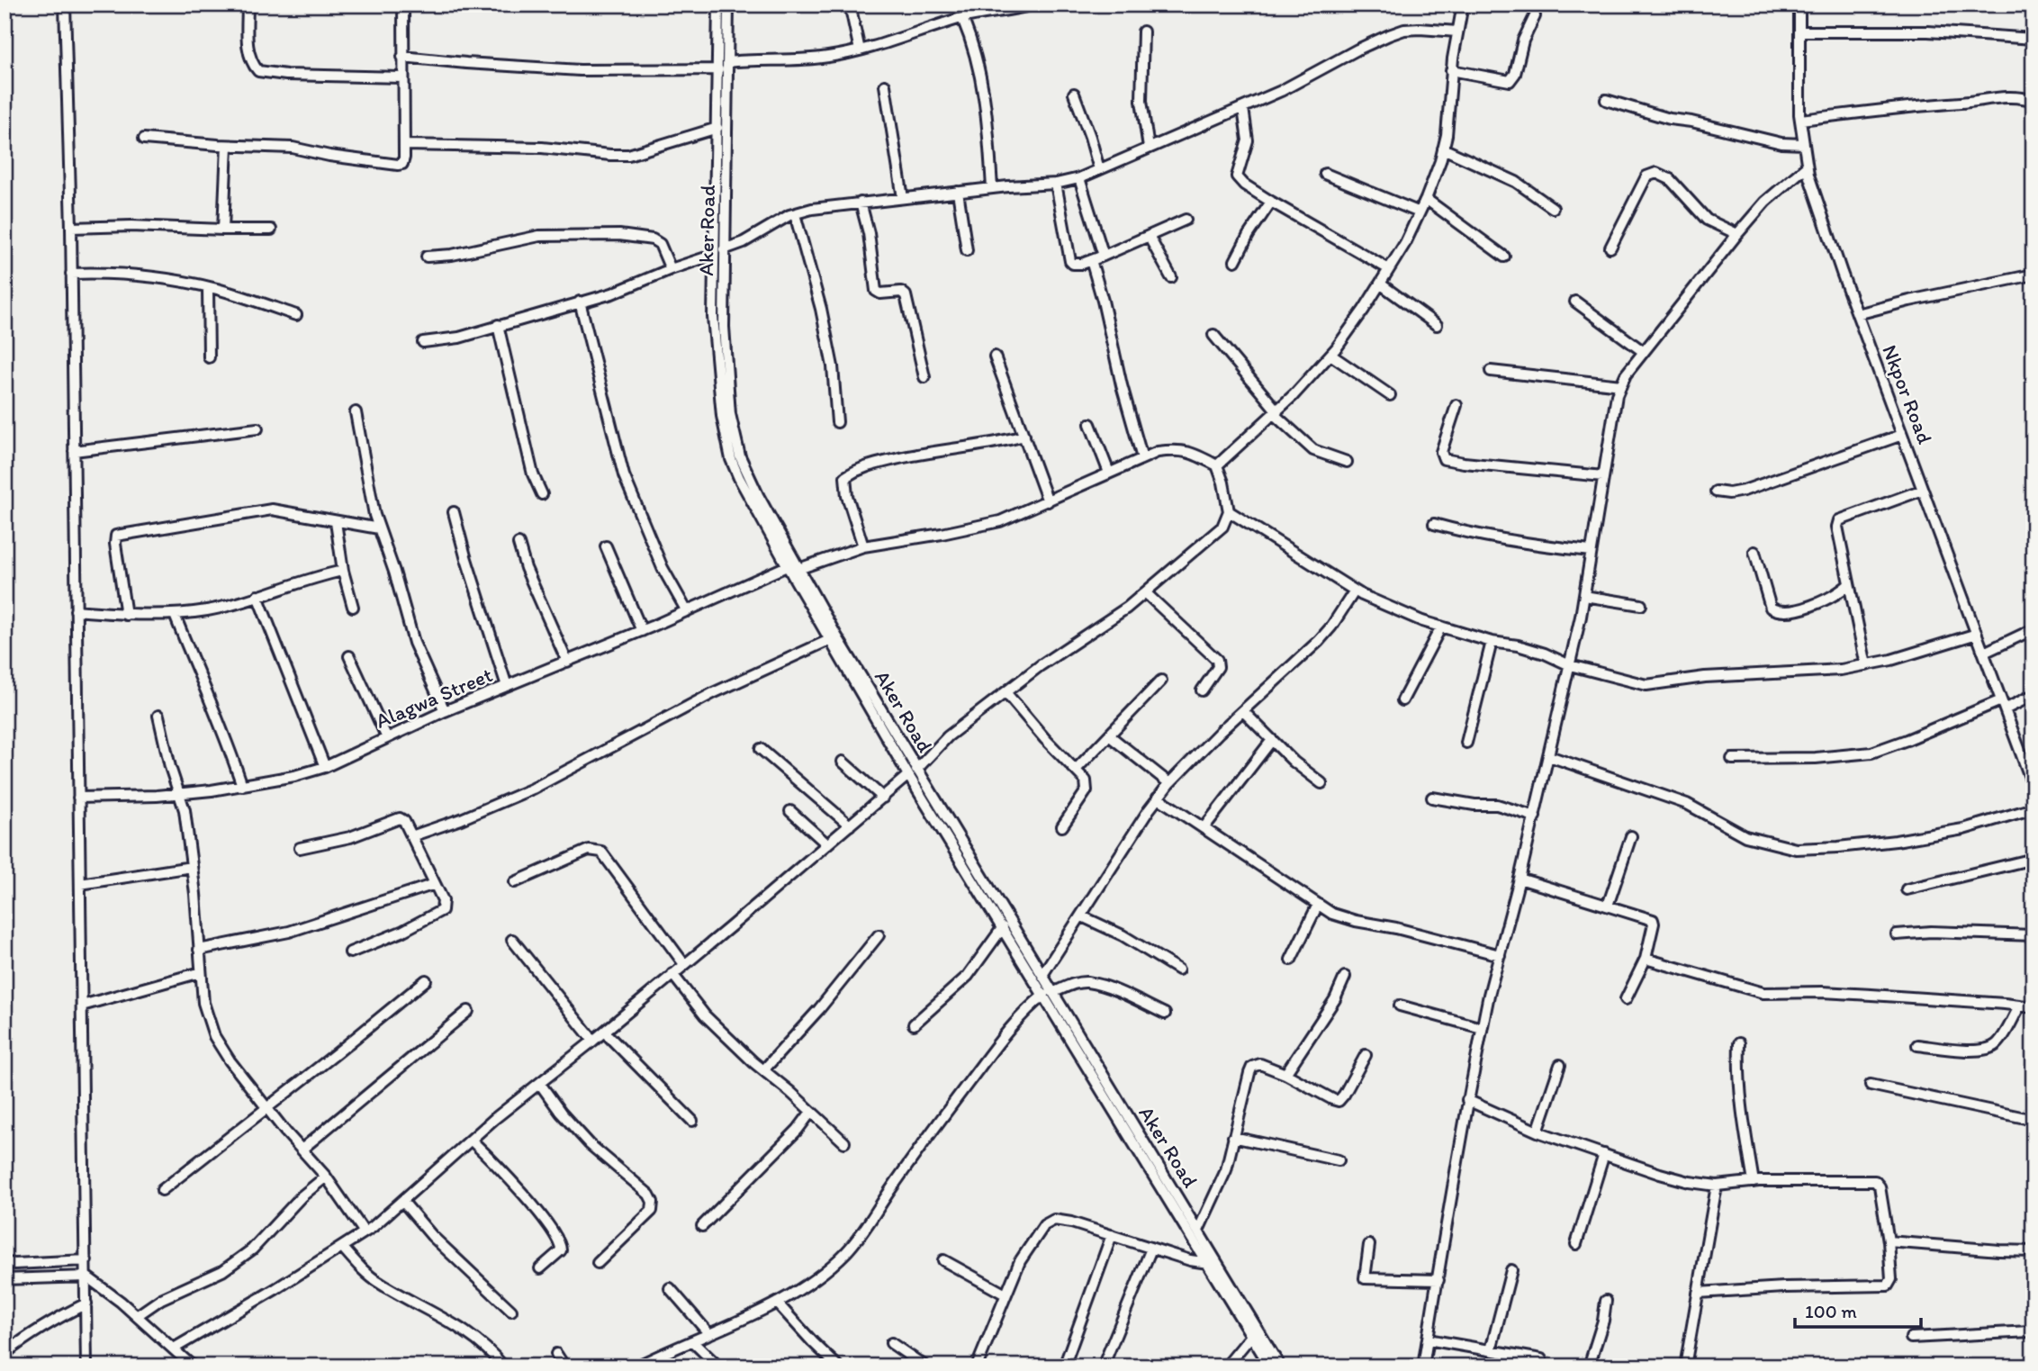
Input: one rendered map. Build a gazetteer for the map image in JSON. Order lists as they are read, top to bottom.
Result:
{
  "streets": {
    "street": ["Aker Road", "Nkpor Road", "Alagwa Street"]
  },
  "crossings": [
    ["Aker Road", "Alagwa Street"]
  ],
  "scale_bar": "100 m"
}
